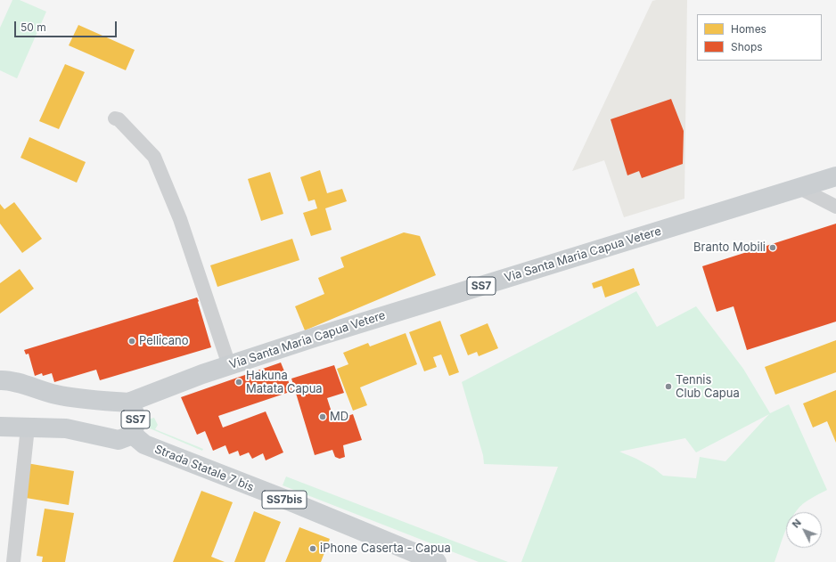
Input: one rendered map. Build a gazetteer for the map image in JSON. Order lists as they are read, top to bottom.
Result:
{
  "streets": {
    "main road": [
      "Via Santa Maria Capua Vetere",
      "SS7",
      "Strada Statale 7 bis",
      "SS7bis"
    ]
  },
  "crossings": [
    ["Via Santa Maria Capua Vetere", "SS7"],
    ["SS7", "Strada Statale 7 bis"]
  ],
  "places": [
    "Branto Mobili",
    "Pellicano",
    "Hakuna Matata Capua",
    "Tennis Club Capua",
    "MD",
    "iPhone Caserta - Capua"
  ],
  "legend": ["Homes", "Shops"],
  "scale_bar": "50 m",
  "north": "top left"
}
